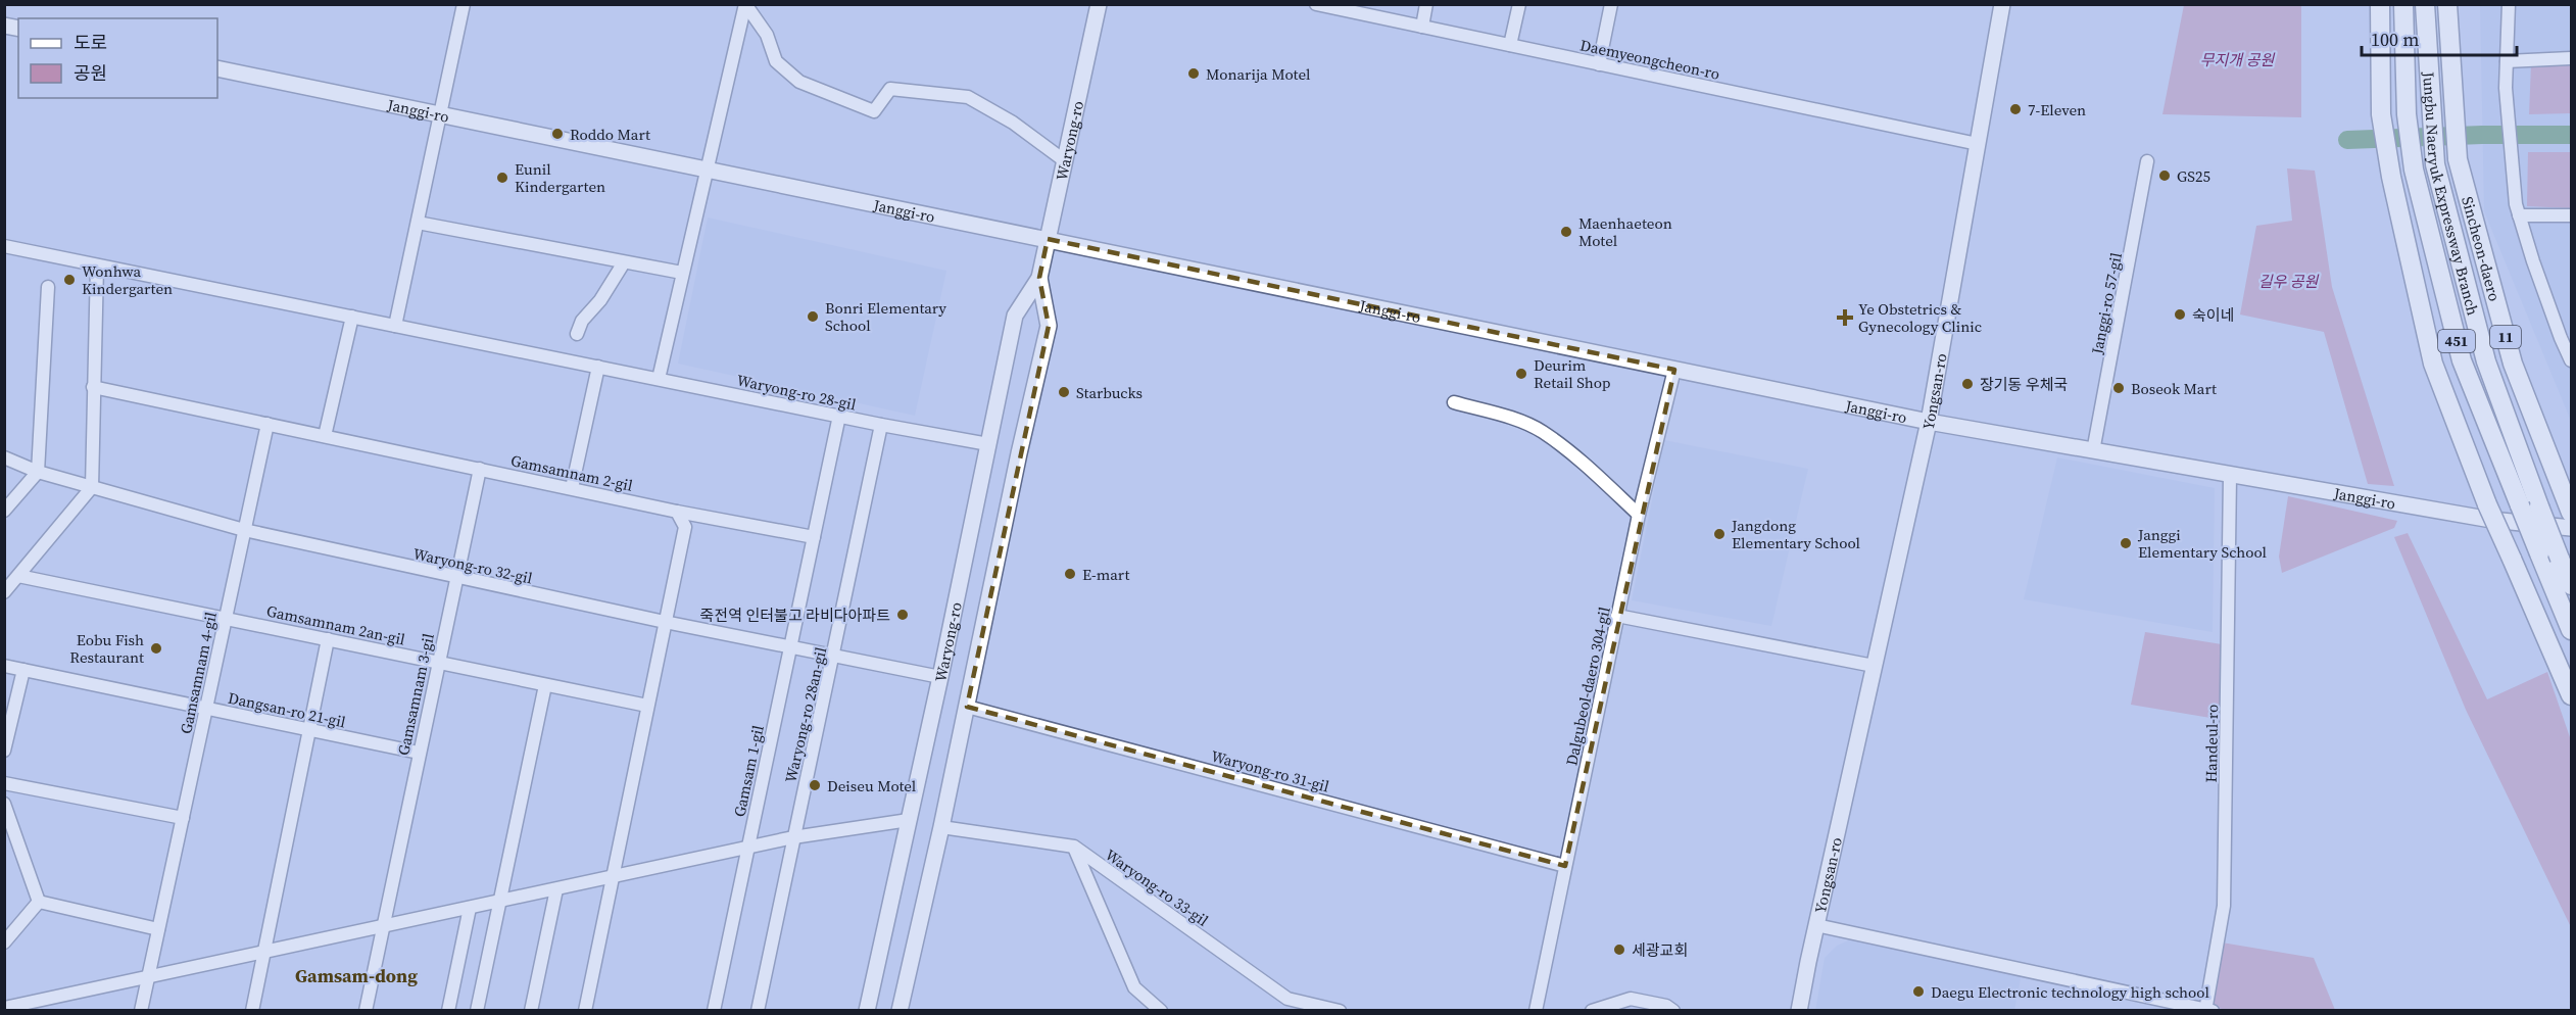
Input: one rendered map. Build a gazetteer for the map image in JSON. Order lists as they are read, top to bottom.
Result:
{
  "streets": {
    "highway": [
      "Jungbu Naeryuk Expressway Branch",
      "Sincheon-daero",
      "11",
      "451"
    ],
    "main road": ["Janggi-ro", "Waryong-ro", "Yongsan-ro"],
    "street": [
      "Daemyeongcheon-ro",
      "Janggi-ro 57-gil",
      "Waryong-ro 28-gil",
      "Gamsamnam 2-gil",
      "Waryong-ro 32-gil",
      "Gamsamnam 2an-gil",
      "Gamsamnam 4-gil",
      "Dalgubeol-daero 304-gil",
      "Gamsamnam 3-gil",
      "Dangsan-ro 21-gil",
      "Waryong-ro 28an-gil",
      "Handeul-ro",
      "Gamsam 1-gil",
      "Waryong-ro 31-gil",
      "Waryong-ro 33-gil"
    ]
  },
  "crossings": [
    ["Daemyeongcheon-ro", "Yongsan-ro"],
    ["Janggi-ro", "Waryong-ro"],
    ["Janggi-ro", "Sincheon-daero"],
    ["Janggi-ro", "Janggi-ro 57-gil"],
    ["Janggi-ro", "Yongsan-ro"],
    ["Janggi-ro", "Dalgubeol-daero 304-gil"],
    ["Janggi-ro", "Handeul-ro"],
    ["Waryong-ro", "Waryong-ro 28-gil"],
    ["Waryong-ro", "Waryong-ro 32-gil"],
    ["Waryong-ro", "Waryong-ro 31-gil"],
    ["Waryong-ro", "Waryong-ro 33-gil"],
    ["Waryong-ro 28-gil", "Waryong-ro 28an-gil"],
    ["Waryong-ro 28-gil", "Gamsam 1-gil"],
    ["Gamsamnam 2-gil", "Gamsamnam 4-gil"],
    ["Gamsamnam 2-gil", "Gamsamnam 3-gil"],
    ["Waryong-ro 32-gil", "Gamsamnam 4-gil"],
    ["Waryong-ro 32-gil", "Gamsamnam 3-gil"],
    ["Waryong-ro 32-gil", "Waryong-ro 28an-gil"],
    ["Waryong-ro 32-gil", "Gamsam 1-gil"],
    ["Gamsamnam 2an-gil", "Gamsamnam 4-gil"],
    ["Gamsamnam 2an-gil", "Gamsamnam 3-gil"],
    ["Gamsamnam 4-gil", "Dangsan-ro 21-gil"],
    ["Dalgubeol-daero 304-gil", "Waryong-ro 31-gil"],
    ["Gamsamnam 3-gil", "Dangsan-ro 21-gil"]
  ],
  "districts": ["Gamsam-dong"],
  "parks": ["무지개 공원", "길우 공원"],
  "places": {
    "other": [
      "Monarija Motel",
      "7-Eleven",
      "Roddo Mart",
      "GS25",
      "Eunil Kindergarten",
      "Maenhaeteon Motel",
      "Wonhwa Kindergarten",
      "숙이네",
      "Bonri Elementary School",
      "Deurim Retail Shop",
      "장기동 우체국",
      "Boseok Mart",
      "Starbucks",
      "Jangdong Elementary School",
      "Janggi Elementary School",
      "E-mart",
      "죽전역 인터불고 라비다아파트",
      "Eobu Fish Restaurant",
      "Deiseu Motel",
      "세광교회",
      "Daegu Electronic technology high school"
    ],
    "health": ["Ye Obstetrics & Gynecology Clinic"]
  },
  "legend": ["도로", "공원"],
  "scale_bar": "100 m"
}
